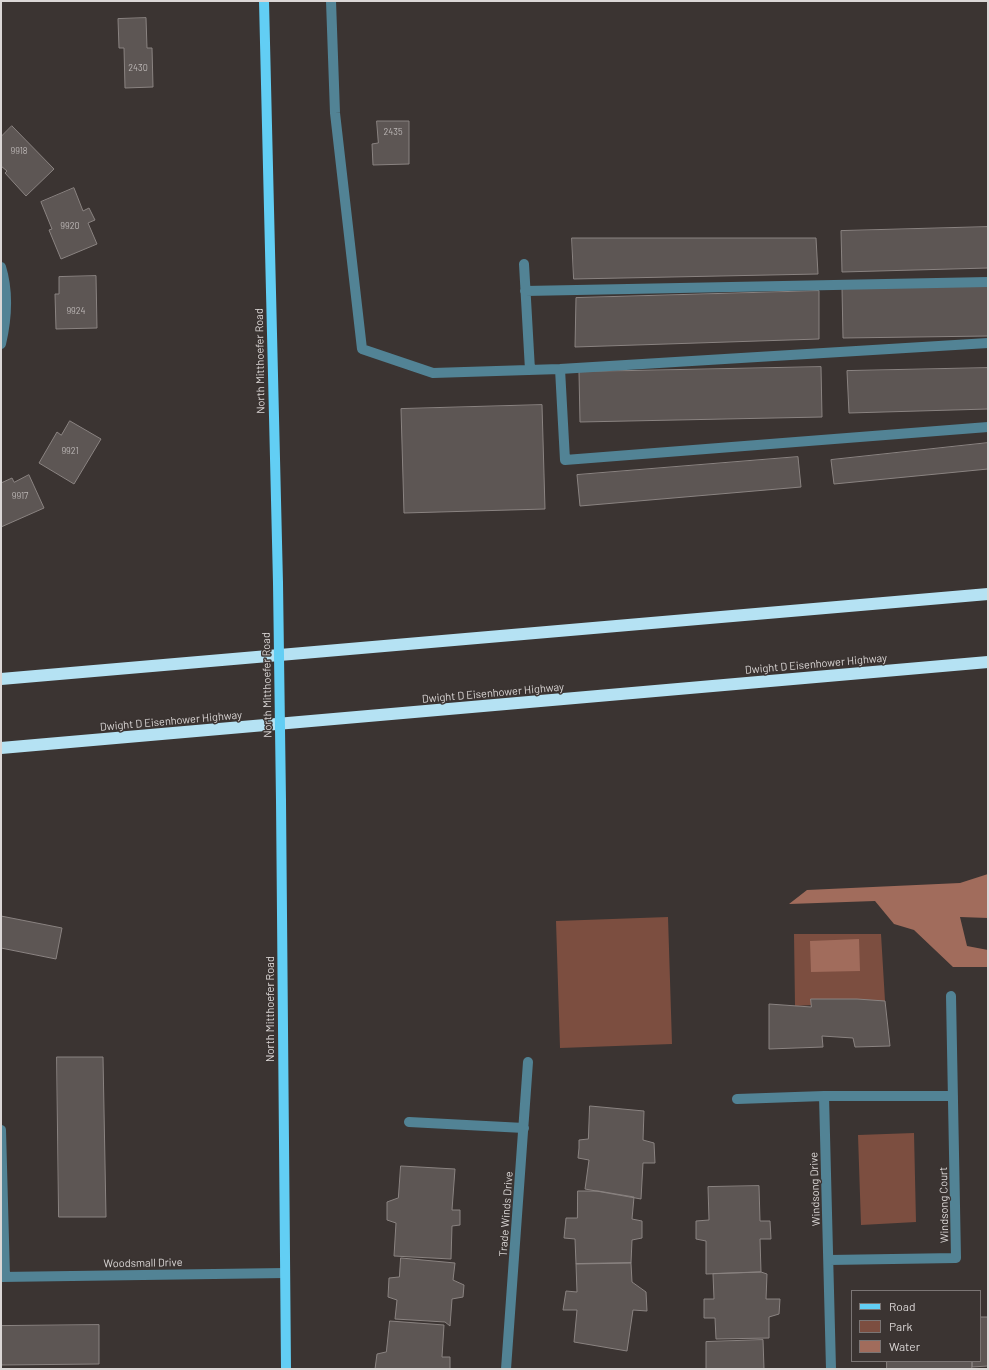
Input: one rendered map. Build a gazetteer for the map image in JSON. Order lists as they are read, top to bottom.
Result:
{
  "streets": {
    "highway": ["Dwight D Eisenhower Highway"],
    "main road": ["North Mitthoefer Road"],
    "street": [
      "Windsong Drive",
      "Windsong Court",
      "Trade Winds Drive",
      "Woodsmall Drive"
    ]
  },
  "crossings": [
    ["North Mitthoefer Road", "Woodsmall Drive"],
    ["Windsong Drive", "Windsong Court"]
  ],
  "house_numbers": [
    "2430",
    "2435",
    "9918",
    "9920",
    "9924",
    "9921",
    "9917"
  ],
  "legend": ["Road", "Park", "Water"]
}
